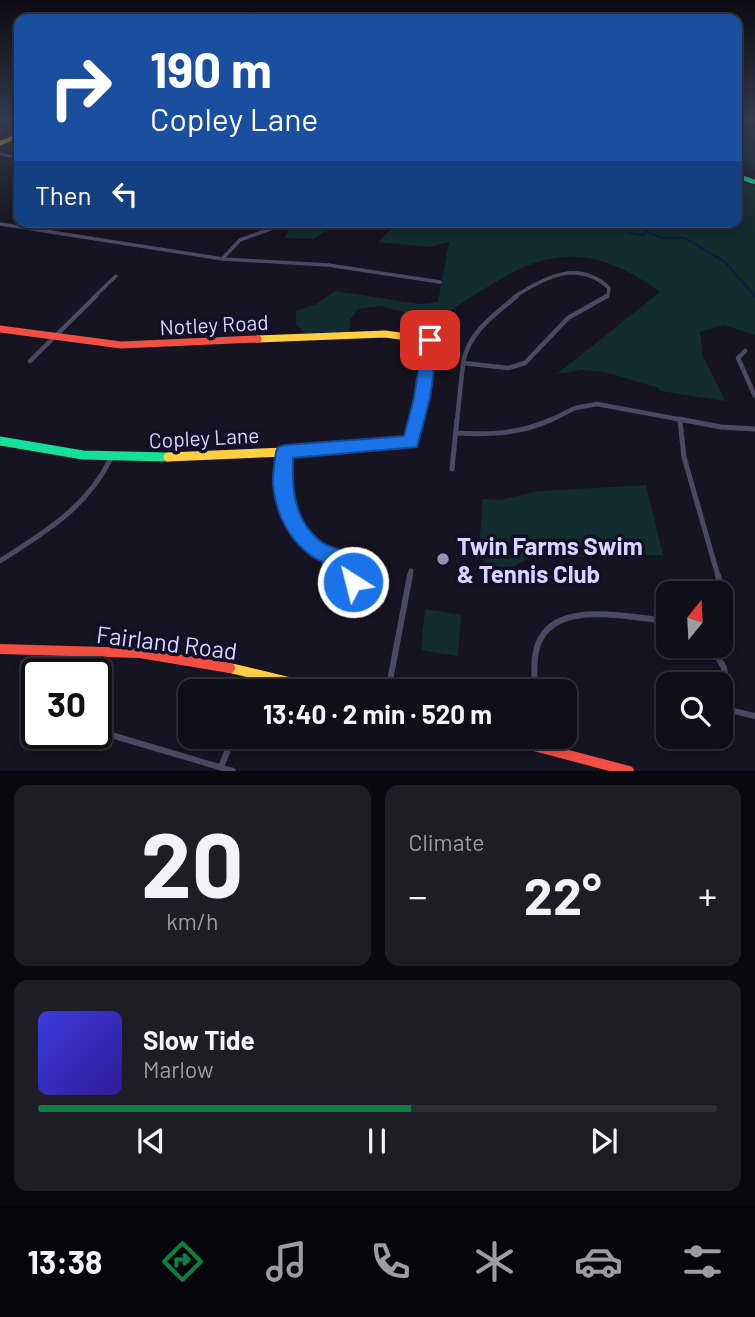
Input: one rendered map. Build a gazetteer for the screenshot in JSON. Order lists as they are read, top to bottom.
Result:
{
  "streets": {
    "main road": ["Notley Road", "Copley Lane", "Fairland Road"]
  },
  "crossings": [
    ["Notley Road", "Copley Lane"]
  ],
  "places": ["Twin Farms Swim & Tennis Club"],
  "north": "top",
  "page": {
    "turn": ["190 m", "Copley Lane"],
    "then": "Then",
    "limit": "30",
    "trip": "13:40 · 2 min · 520 m",
    "tile": [
      ["20", "km/h"],
      "Climate"
    ],
    "heat": ["−", "22°", "+"],
    "song": ["Slow Tide", "Marlow"],
    "tabs": "13:38"
  }
}
